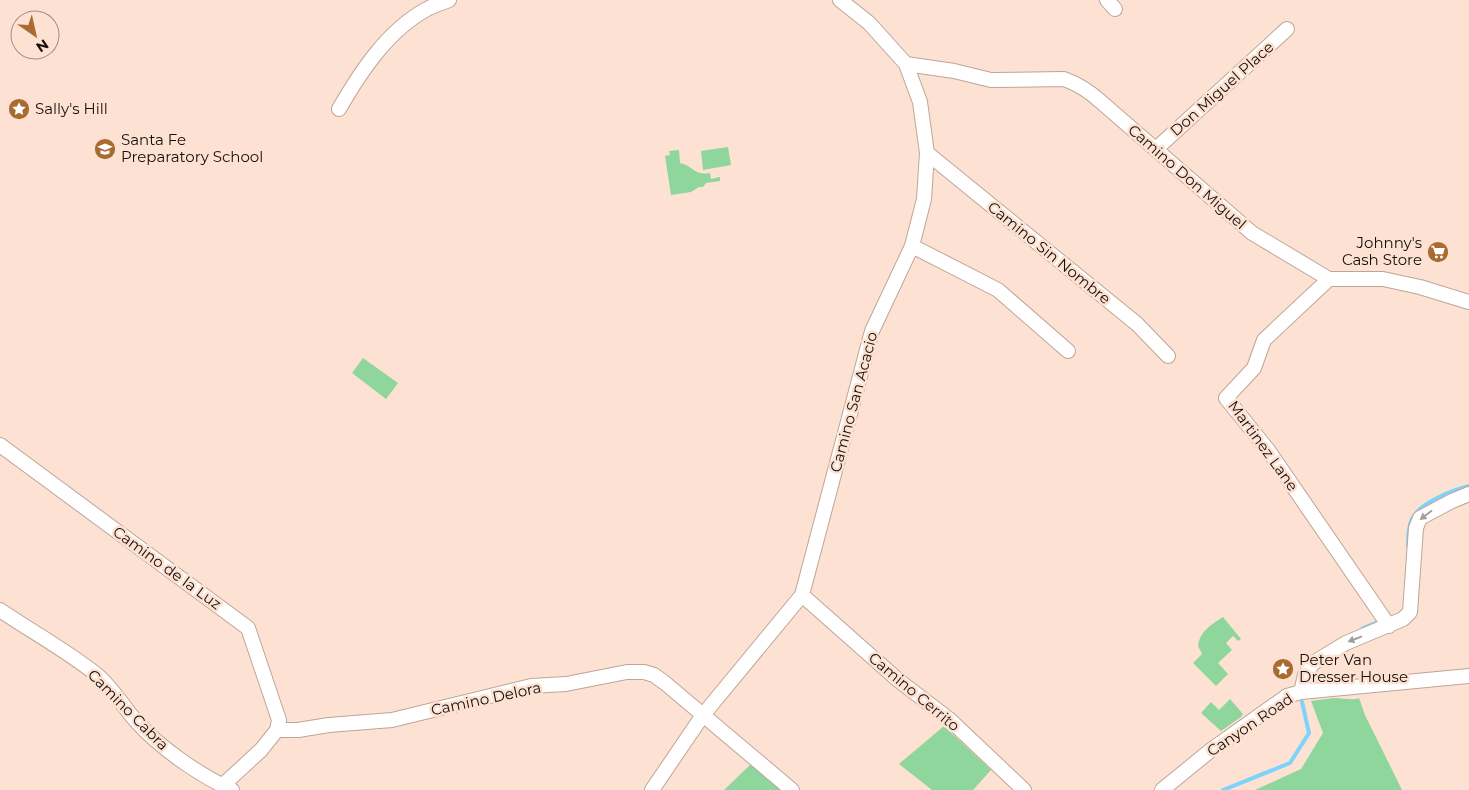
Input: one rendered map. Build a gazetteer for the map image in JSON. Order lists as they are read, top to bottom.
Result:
{
  "streets": {
    "street": [
      "Don Miguel Place",
      "Camino Don Miguel",
      "Camino Sin Nombre",
      "Camino San Acacio",
      "Martinez Lane",
      "Camino de la Luz",
      "Camino Cerrito",
      "Camino Delora",
      "Camino Cabra",
      "Canyon Road"
    ]
  },
  "crossings": [
    ["Don Miguel Place", "Camino Don Miguel"],
    ["Camino Don Miguel", "Camino San Acacio"],
    ["Camino Don Miguel", "Martinez Lane"],
    ["Camino Sin Nombre", "Camino San Acacio"],
    ["Camino San Acacio", "Camino Cerrito"],
    ["Camino San Acacio", "Camino Delora"],
    ["Camino de la Luz", "Camino Delora"]
  ],
  "places": {
    "place": ["Sally's Hill", "Peter Van Dresser House"],
    "school or university": ["Santa Fe Preparatory School"],
    "supermarket": ["Johnny's Cash Store"]
  },
  "north": "bottom right"
}
